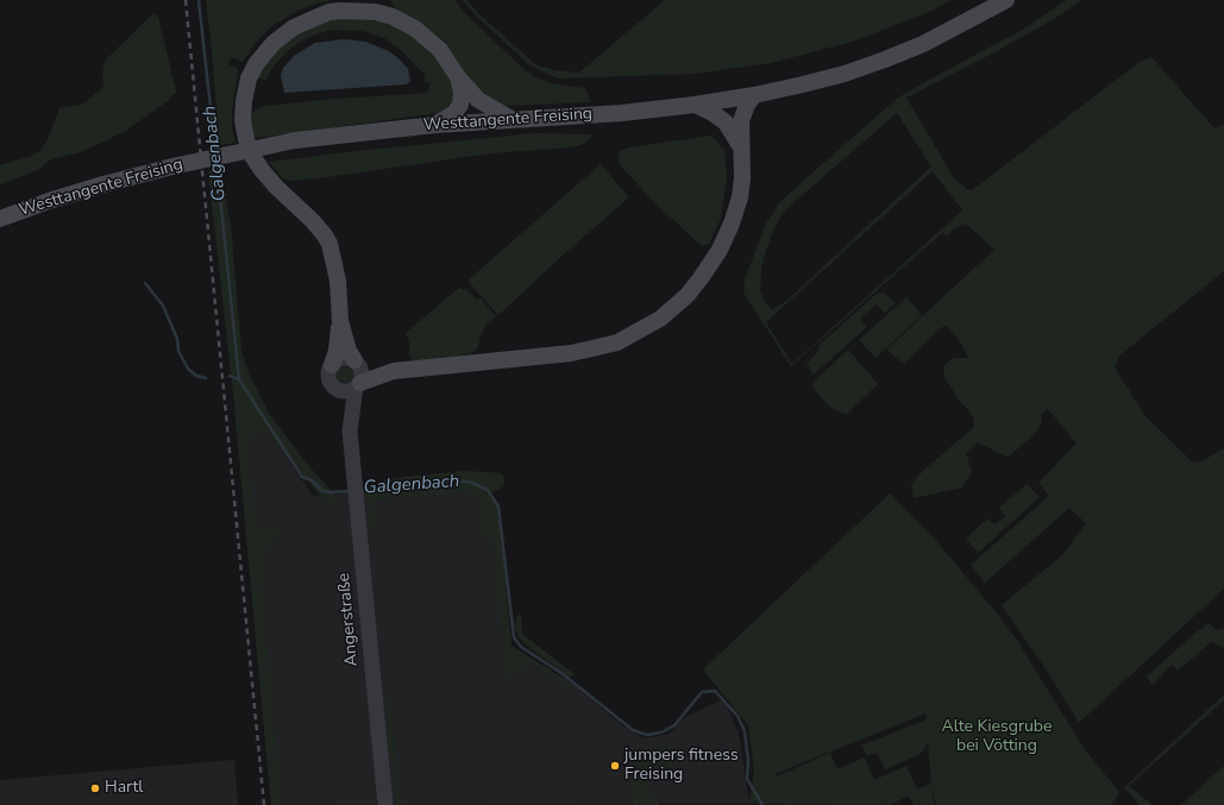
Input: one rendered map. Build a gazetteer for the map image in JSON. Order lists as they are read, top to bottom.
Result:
{
  "streets": {
    "main road": ["Westtangente Freising"],
    "street": ["Angerstraße"]
  },
  "water": ["Galgenbach"],
  "parks": ["Alte Kiesgrube bei Vötting"],
  "places": ["jumpers fitness Freising", "Hartl"]
}
